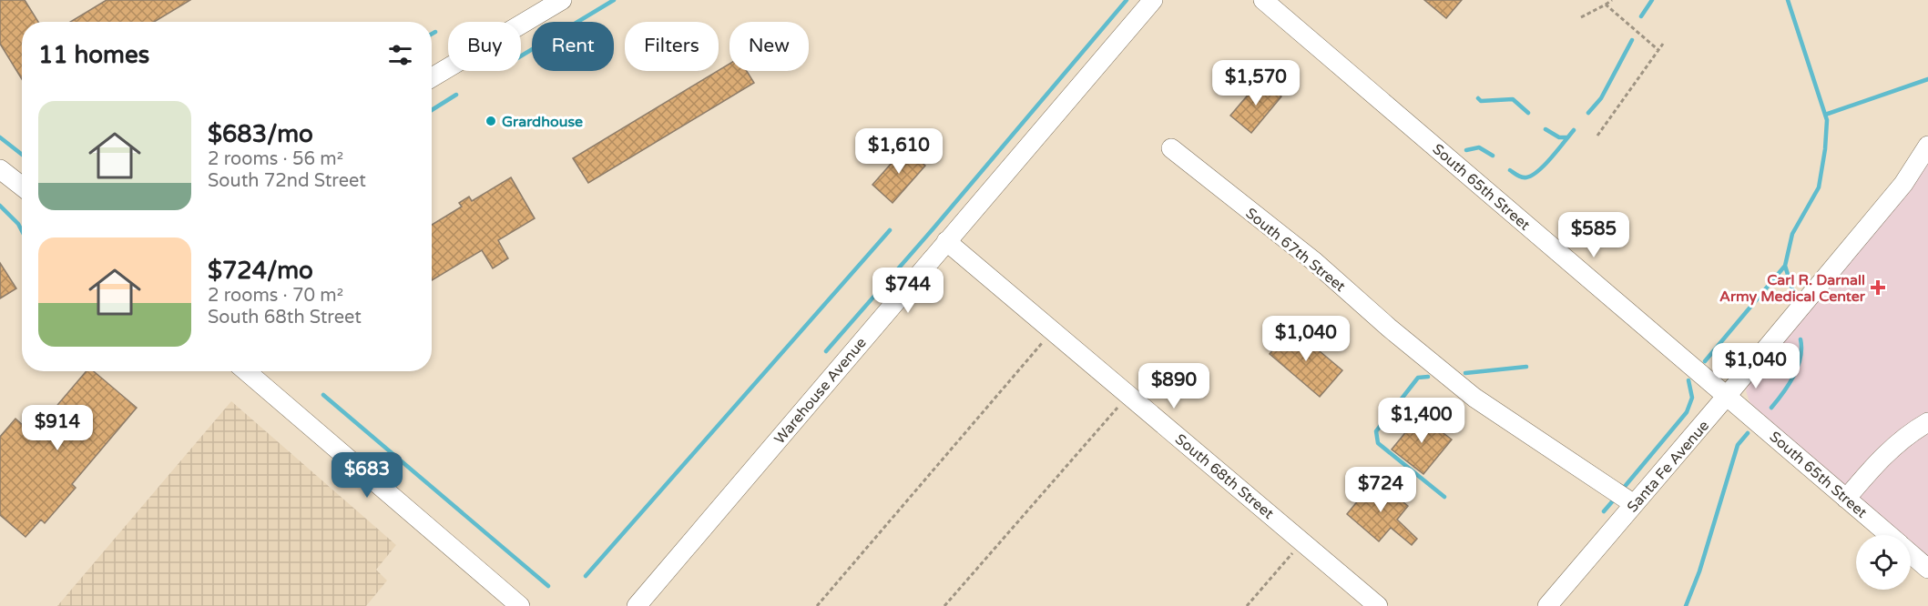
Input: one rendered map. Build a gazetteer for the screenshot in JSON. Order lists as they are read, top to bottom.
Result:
{
  "streets": {
    "street": [
      "South 65th Street",
      "South 67th Street",
      "Warehouse Avenue",
      "Santa Fe Avenue",
      "South 68th Street"
    ]
  },
  "crossings": [
    ["South 65th Street", "Santa Fe Avenue"],
    ["South 67th Street", "Santa Fe Avenue"],
    ["Warehouse Avenue", "South 68th Street"]
  ],
  "places": {
    "other": ["Grardhouse"],
    "health": ["Carl R. Darnall Army Medical Center"]
  },
  "page": {
    "chip": [
      "Buy",
      "Rent",
      "Filters",
      "New"
    ],
    "heading": "11 homes",
    "price": [
      "$1,570",
      "$1,610",
      "$585",
      "$744",
      "$1,040",
      "$1,040",
      "$890",
      "$1,400",
      "$914",
      "$683",
      "$724"
    ],
    "list": [
      {
        "name": "$683/mo",
        "note": "2 rooms · 56 m² · South 72nd Street"
      },
      {
        "name": "$724/mo",
        "note": "2 rooms · 70 m² · South 68th Street"
      }
    ]
  }
}
